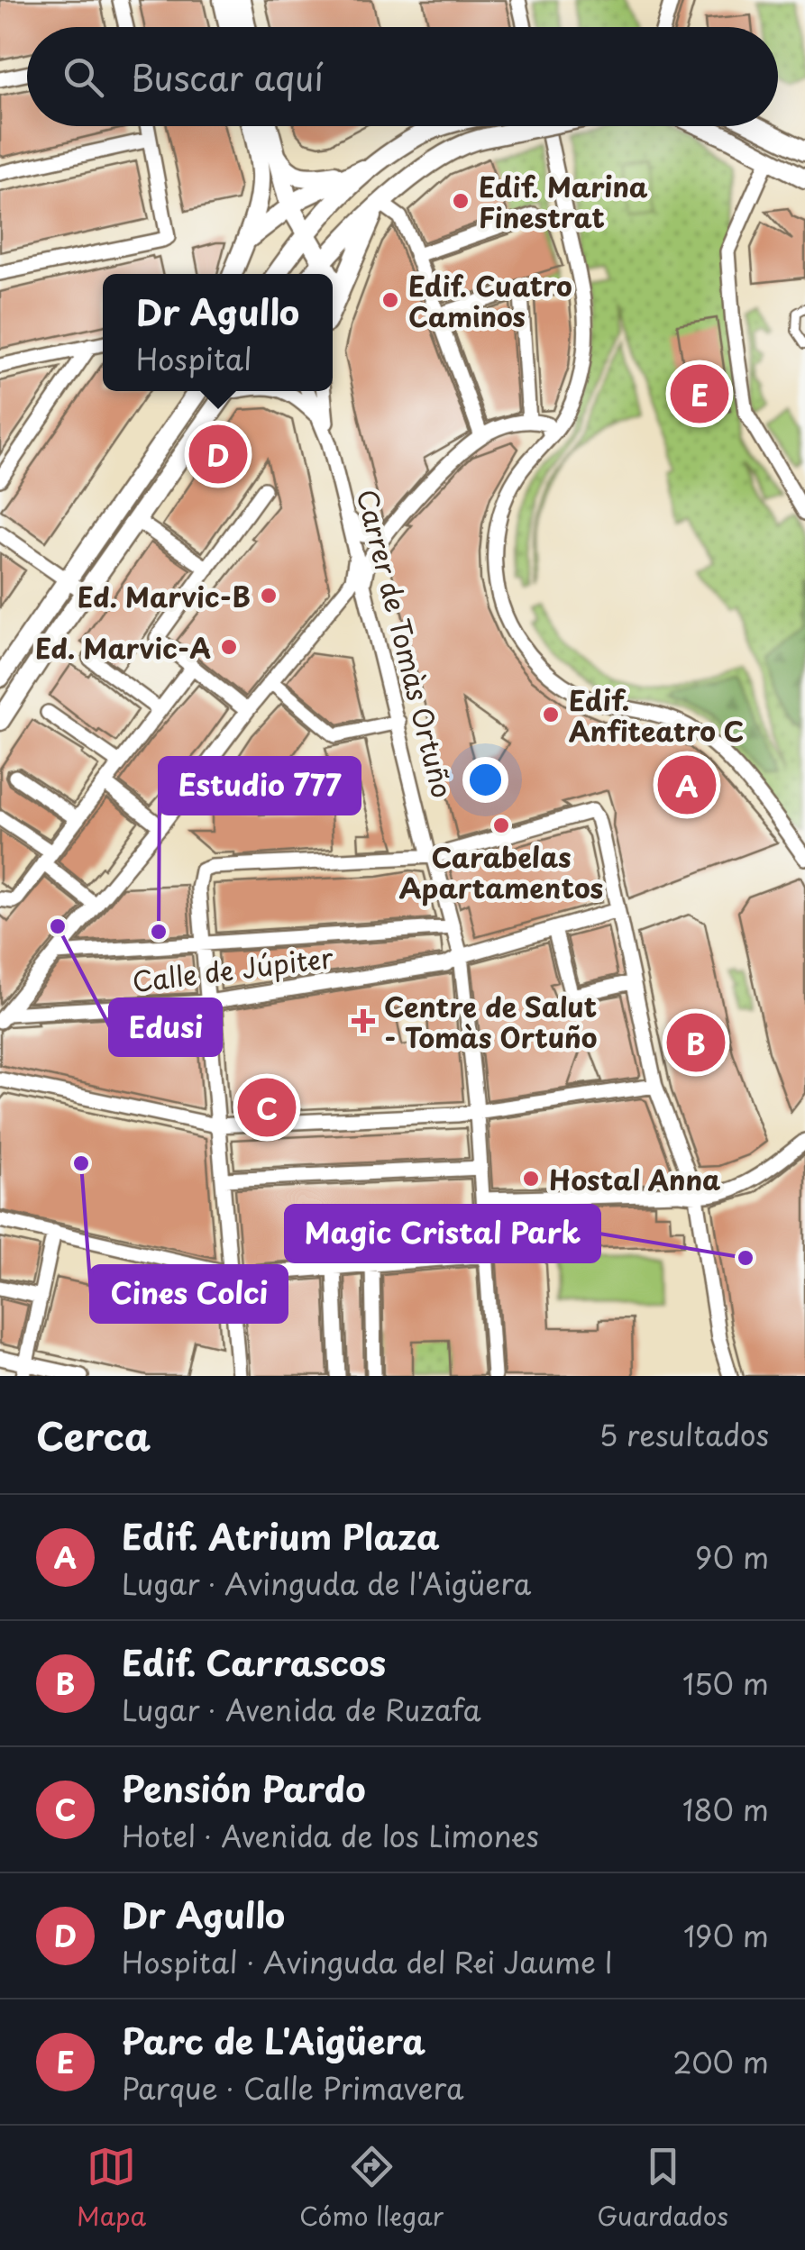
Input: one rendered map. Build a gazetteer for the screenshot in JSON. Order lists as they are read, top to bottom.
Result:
{
  "streets": {
    "street": ["Carrer de Tomàs Ortuño", "Calle de Júpiter"]
  },
  "crossings": [
    ["Carrer de Tomàs Ortuño", "Calle de Júpiter"]
  ],
  "places": {
    "other": [
      "Edif. Marina Finestrat",
      "Edif. Cuatro Caminos",
      "Ed. Marvic-B",
      "Ed. Marvic-A",
      "Edif. Anfiteatro C",
      "Carabelas Apartamentos",
      "Edusi",
      "Estudio 777",
      "Cines Colci",
      "Hostal Anna",
      "Magic Cristal Park"
    ],
    "health": ["Centre de Salut - Tomàs Ortuño"]
  },
  "page": {
    "search": "Buscar aquí",
    "popup": ["Dr Agullo", "Hospital"],
    "pins": [
      "E",
      "D",
      "A",
      "B",
      "C"
    ],
    "heading": ["Cerca", "5 resultados"],
    "list": [
      {
        "mark": "A",
        "name": "Edif. Atrium Plaza",
        "note": "Lugar · Avinguda de l'Aigüera",
        "value": "90 m"
      },
      {
        "mark": "B",
        "name": "Edif. Carrascos",
        "note": "Lugar · Avenida de Ruzafa",
        "value": "150 m"
      },
      {
        "mark": "C",
        "name": "Pensión Pardo",
        "note": "Hotel · Avenida de los Limones",
        "value": "180 m"
      },
      {
        "mark": "D",
        "name": "Dr Agullo",
        "note": "Hospital · Avinguda del Rei Jaume I",
        "value": "190 m"
      },
      {
        "mark": "E",
        "name": "Parc de L'Aigüera",
        "note": "Parque · Calle Primavera",
        "value": "200 m"
      }
    ],
    "nav": ["Mapa", "Cómo llegar", "Guardados"]
  }
}
